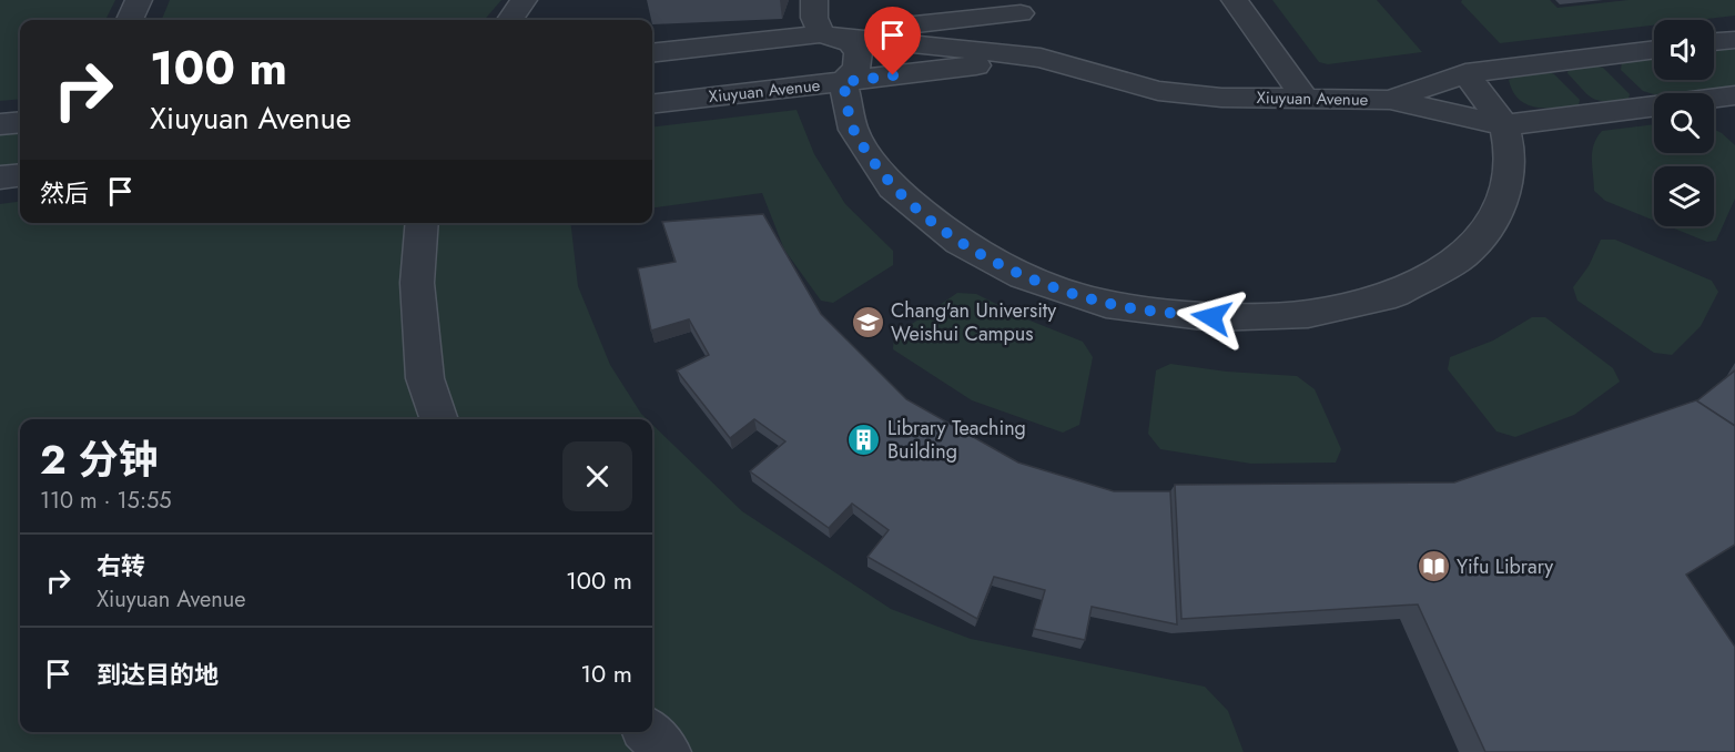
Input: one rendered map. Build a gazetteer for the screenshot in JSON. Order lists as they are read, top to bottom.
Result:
{
  "streets": {
    "street": ["Xiuyuan Avenue"]
  },
  "places": {
    "school or university": ["Chang'an University Weishui Campus"],
    "building": ["Library Teaching Building"],
    "library": ["Yifu Library"]
  },
  "page": {
    "turn": ["100 m", "Xiuyuan Avenue"],
    "then": "然后",
    "heading": ["2 分钟", "110 m · 15:55"],
    "list": [
      {
        "name": "右转",
        "note": "Xiuyuan Avenue",
        "value": "100 m"
      },
      {
        "name": "到达目的地",
        "value": "10 m"
      }
    ]
  }
}
